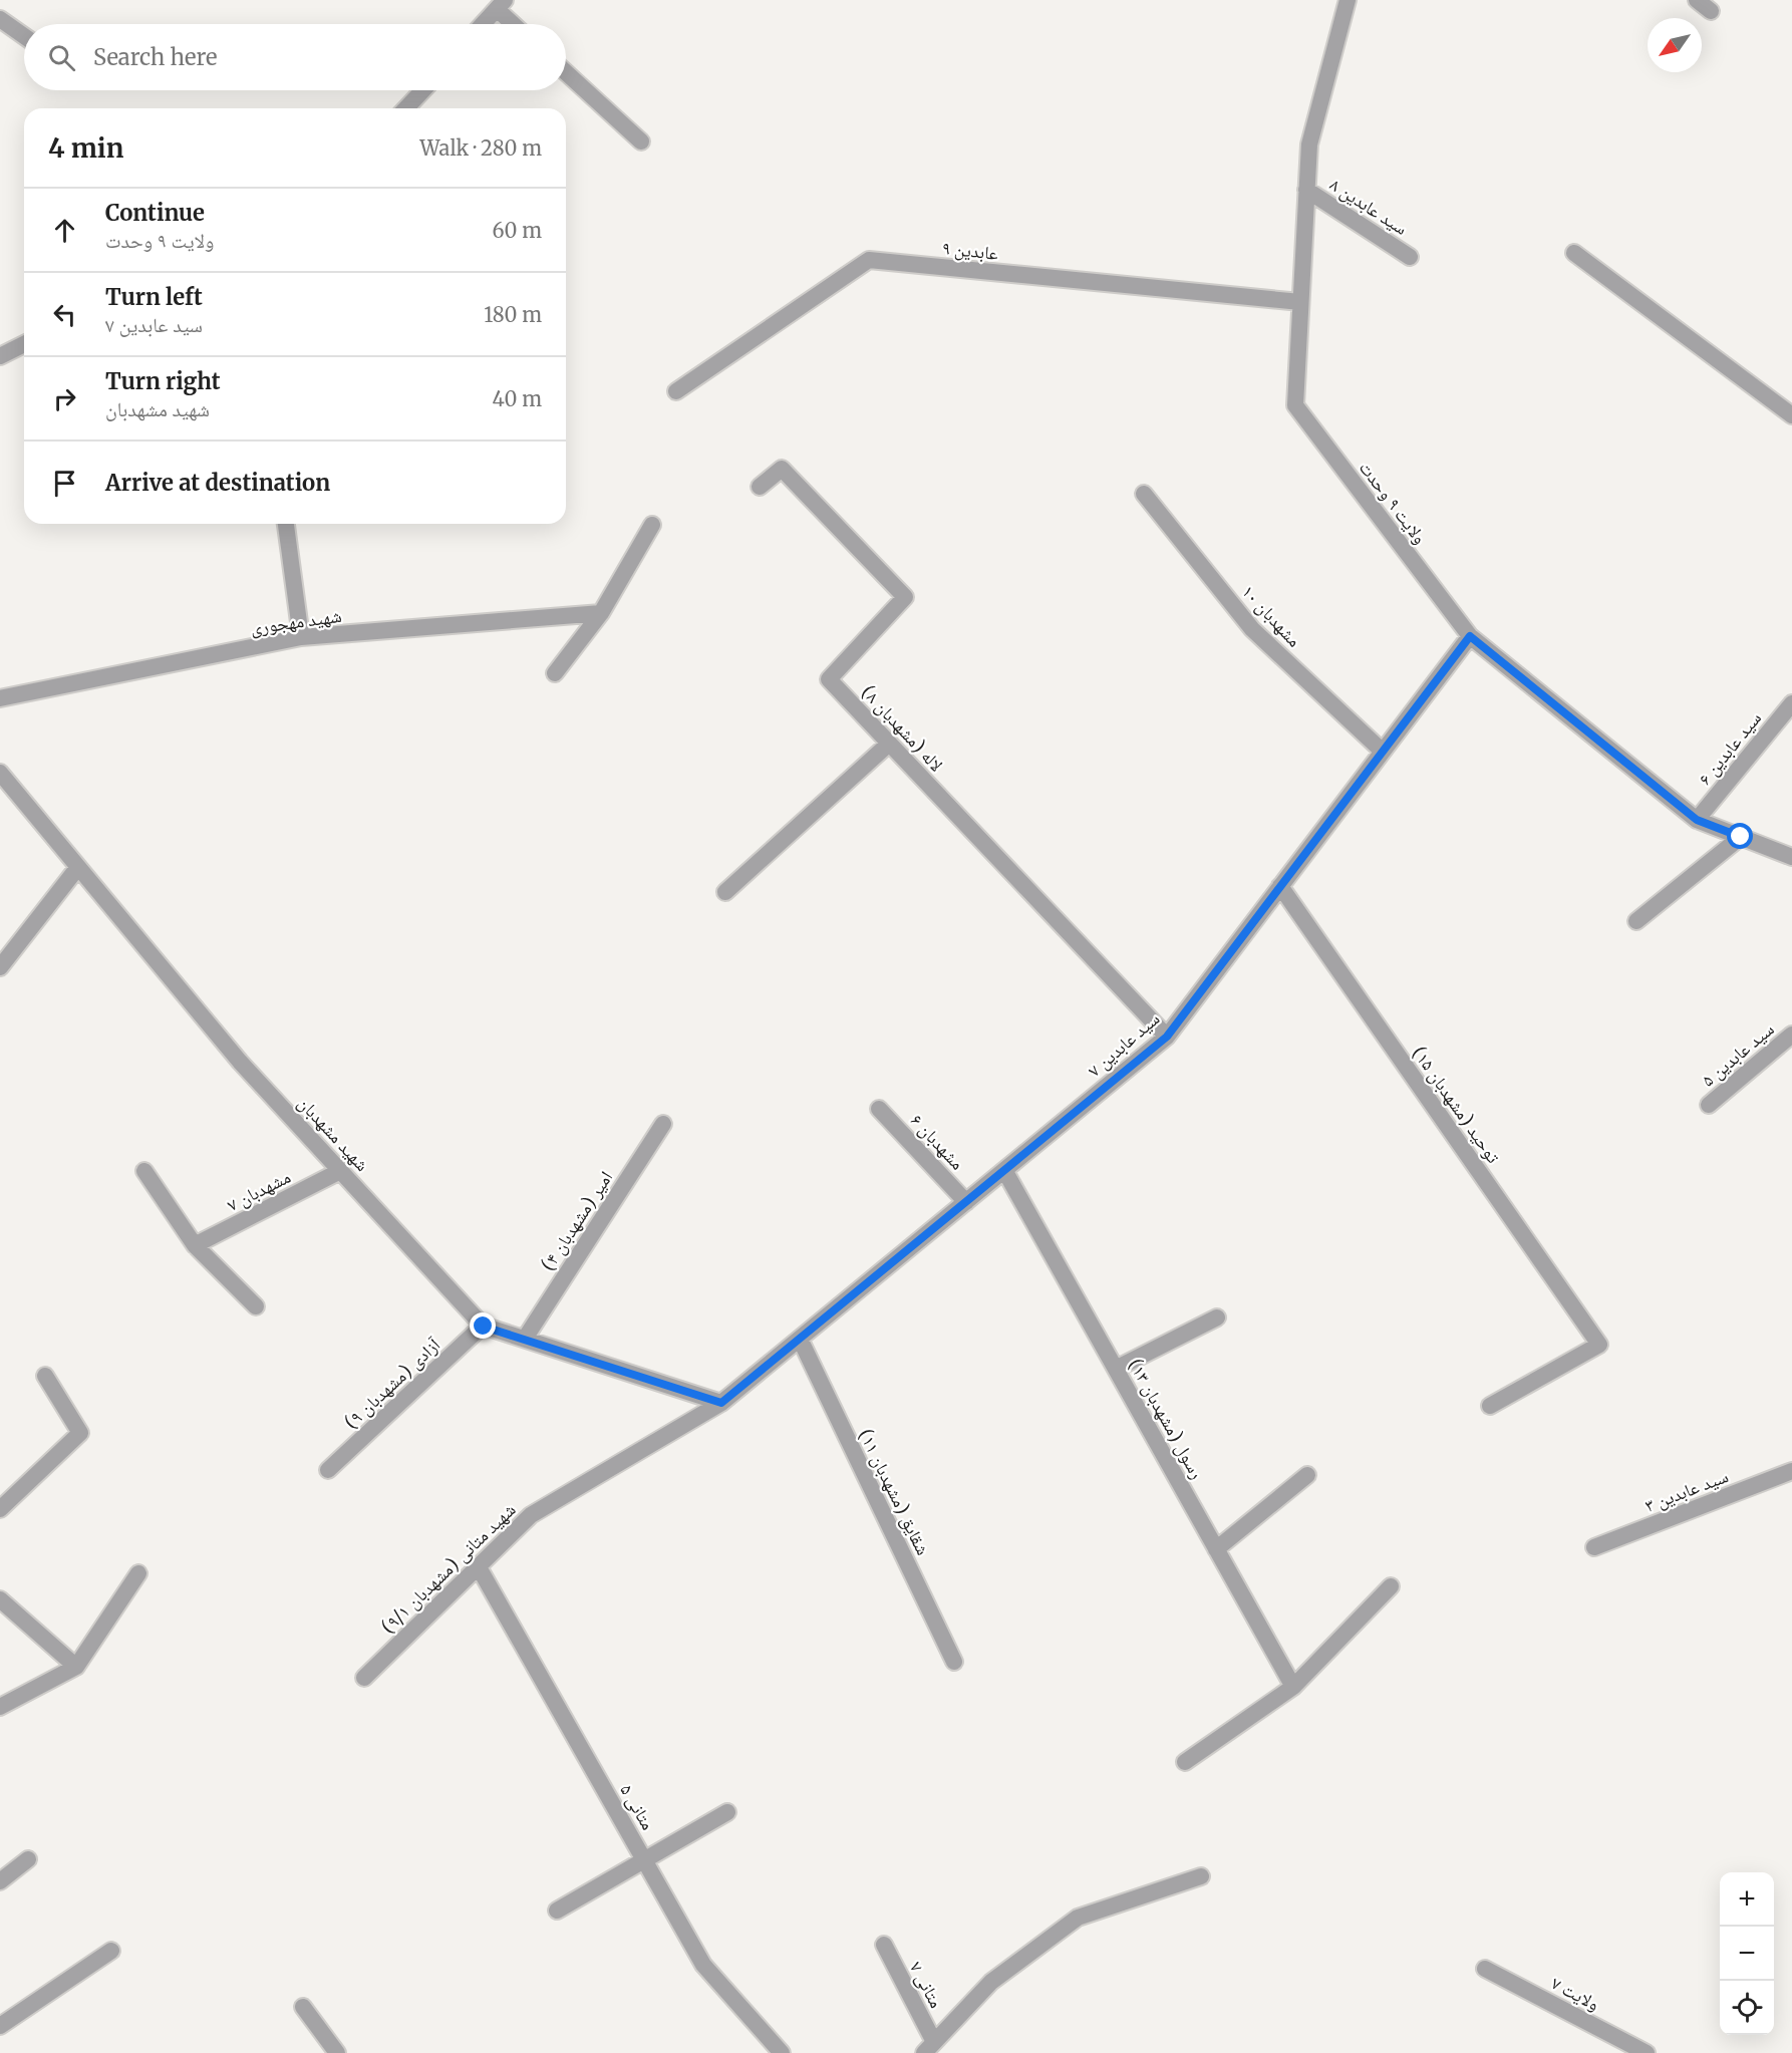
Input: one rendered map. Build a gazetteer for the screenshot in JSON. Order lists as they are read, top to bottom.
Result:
{
  "streets": {
    "street": [
      "سید عابدین ۸",
      "عابدین ۹",
      "ولایت ۹ وحدت",
      "مشهدبان ۱۰",
      "شهید مهجوری",
      "لاله (مشهدبان ۸)",
      "سید عابدین ۶",
      "سید عابدین ۷",
      "سید عابدین ۵",
      "توحید (مشهدبان ۱۵)",
      "شهید مشهدبان",
      "مشهدبان ۶",
      "مشهدبان ۷",
      "امیر (مشهدبان ۴)",
      "آزادی (مشهدبان ۹)",
      "رسول (مشهدبان ۱۳)",
      "سید عابدین ۳",
      "شقایق (مشهدبان ۱۱)",
      "شهید متانی (مشهدبان ۹/۱)",
      "متانی ۵",
      "متانی ۷",
      "ولایت ۷"
    ]
  },
  "crossings": [
    ["سید عابدین ۸", "ولایت ۹ وحدت"],
    ["عابدین ۹", "ولایت ۹ وحدت"],
    ["ولایت ۹ وحدت", "سید عابدین ۶"],
    ["ولایت ۹ وحدت", "سید عابدین ۷"],
    ["مشهدبان ۱۰", "سید عابدین ۷"],
    ["لاله (مشهدبان ۸)", "سید عابدین ۷"],
    ["سید عابدین ۷", "توحید (مشهدبان ۱۵)"],
    ["سید عابدین ۷", "مشهدبان ۶"],
    ["سید عابدین ۷", "رسول (مشهدبان ۱۳)"],
    ["سید عابدین ۷", "شقایق (مشهدبان ۱۱)"],
    ["سید عابدین ۷", "شهید متانی (مشهدبان ۹/۱)"],
    ["شهید مشهدبان", "مشهدبان ۷"],
    ["شهید مشهدبان", "آزادی (مشهدبان ۹)"],
    ["شهید متانی (مشهدبان ۹/۱)", "متانی ۵"]
  ],
  "north": "bottom left",
  "page": {
    "search": "Search here",
    "heading": ["4 min", "Walk · 280 m"],
    "list": [
      ["Continue", "ولایت ۹ وحدت", "60 m"],
      ["Turn left", "سید عابدین ۷", "180 m"],
      ["Turn right", "شهید مشهدبان", "40 m"],
      "Arrive at destination"
    ],
    "map_buttons": ["+", "−"]
  }
}
